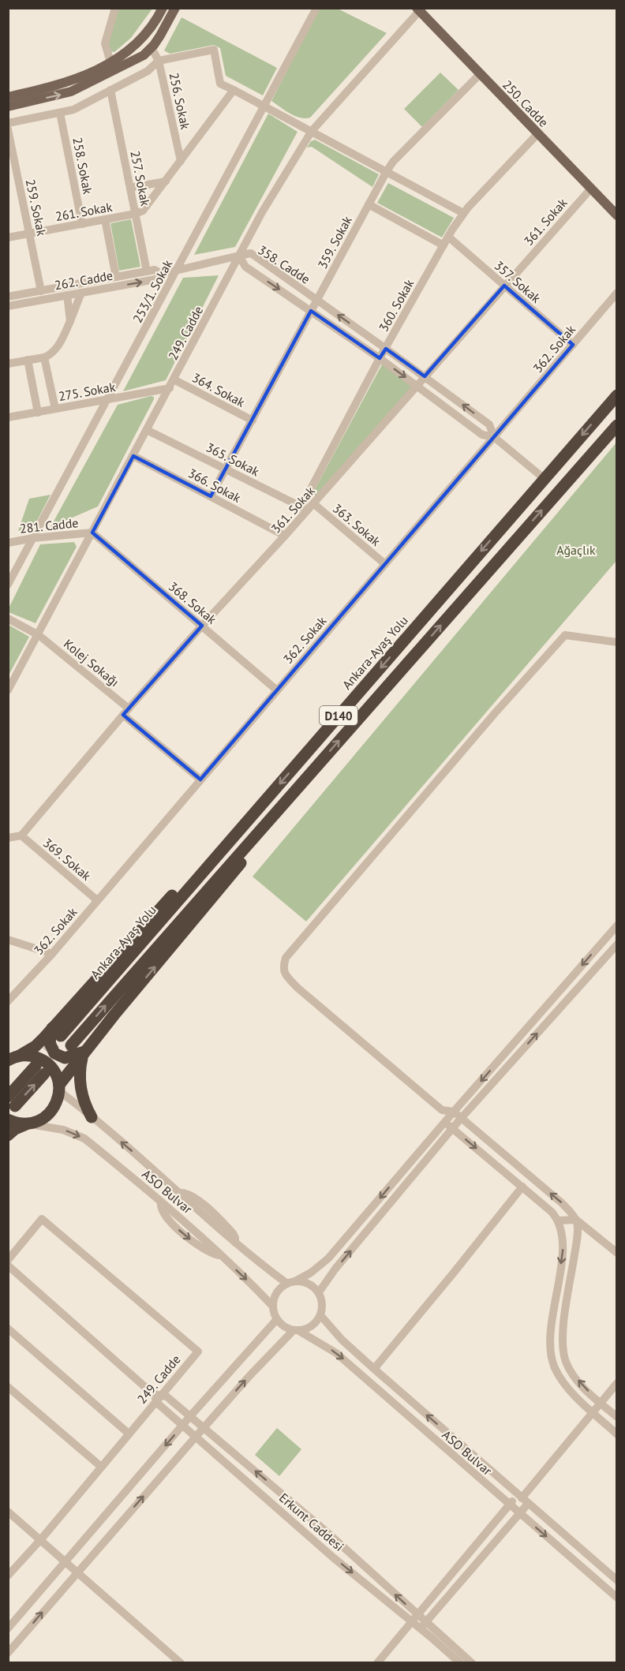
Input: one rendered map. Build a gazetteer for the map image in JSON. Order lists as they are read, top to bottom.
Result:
{
  "streets": {
    "highway": ["Ankara-Ayaş Yolu", "D140"],
    "main road": ["250. Cadde"],
    "street": [
      "256. Sokak",
      "258. Sokak",
      "257. Sokak",
      "259. Sokak",
      "261. Sokak",
      "361. Sokak",
      "359. Sokak",
      "358. Cadde",
      "262. Cadde",
      "357. Sokak",
      "253/1. Sokak",
      "360. Sokak",
      "249. Cadde",
      "362. Sokak",
      "364. Sokak",
      "275. Sokak",
      "365. Sokak",
      "366. Sokak",
      "363. Sokak",
      "281. Cadde",
      "368. Sokak",
      "Kolej Sokağı",
      "369. Sokak",
      "ASO Bulvar",
      "Erkunt Caddesi"
    ]
  },
  "crossings": [
    ["250. Cadde", "361. Sokak"],
    ["250. Cadde", "359. Sokak"],
    ["250. Cadde", "360. Sokak"],
    ["250. Cadde", "249. Cadde"],
    ["258. Sokak", "261. Sokak"],
    ["257. Sokak", "261. Sokak"],
    ["257. Sokak", "262. Cadde"],
    ["259. Sokak", "261. Sokak"],
    ["259. Sokak", "262. Cadde"],
    ["361. Sokak", "358. Cadde"],
    ["361. Sokak", "357. Sokak"],
    ["361. Sokak", "360. Sokak"],
    ["361. Sokak", "365. Sokak"],
    ["361. Sokak", "366. Sokak"],
    ["361. Sokak", "363. Sokak"],
    ["361. Sokak", "368. Sokak"],
    ["361. Sokak", "Kolej Sokağı"],
    ["361. Sokak", "369. Sokak"],
    ["359. Sokak", "358. Cadde"],
    ["359. Sokak", "364. Sokak"],
    ["359. Sokak", "365. Sokak"],
    ["359. Sokak", "366. Sokak"],
    ["358. Cadde", "262. Cadde"],
    ["358. Cadde", "360. Sokak"],
    ["358. Cadde", "249. Cadde"],
    ["358. Cadde", "362. Sokak"],
    ["358. Cadde", "Ankara-Ayaş Yolu"],
    ["262. Cadde", "253/1. Sokak"],
    ["262. Cadde", "249. Cadde"],
    ["357. Sokak", "360. Sokak"],
    ["357. Sokak", "362. Sokak"],
    ["253/1. Sokak", "275. Sokak"],
    ["253/1. Sokak", "281. Cadde"],
    ["360. Sokak", "365. Sokak"],
    ["360. Sokak", "363. Sokak"],
    ["249. Cadde", "364. Sokak"],
    ["249. Cadde", "275. Sokak"],
    ["249. Cadde", "365. Sokak"],
    ["249. Cadde", "366. Sokak"],
    ["249. Cadde", "281. Cadde"],
    ["249. Cadde", "368. Sokak"],
    ["249. Cadde", "Kolej Sokağı"],
    ["249. Cadde", "Erkunt Caddesi"],
    ["362. Sokak", "363. Sokak"],
    ["362. Sokak", "368. Sokak"],
    ["362. Sokak", "Kolej Sokağı"],
    ["362. Sokak", "369. Sokak"],
    ["365. Sokak", "363. Sokak"],
    ["281. Cadde", "368. Sokak"]
  ],
  "parks": ["Ağaçlık"]
}
